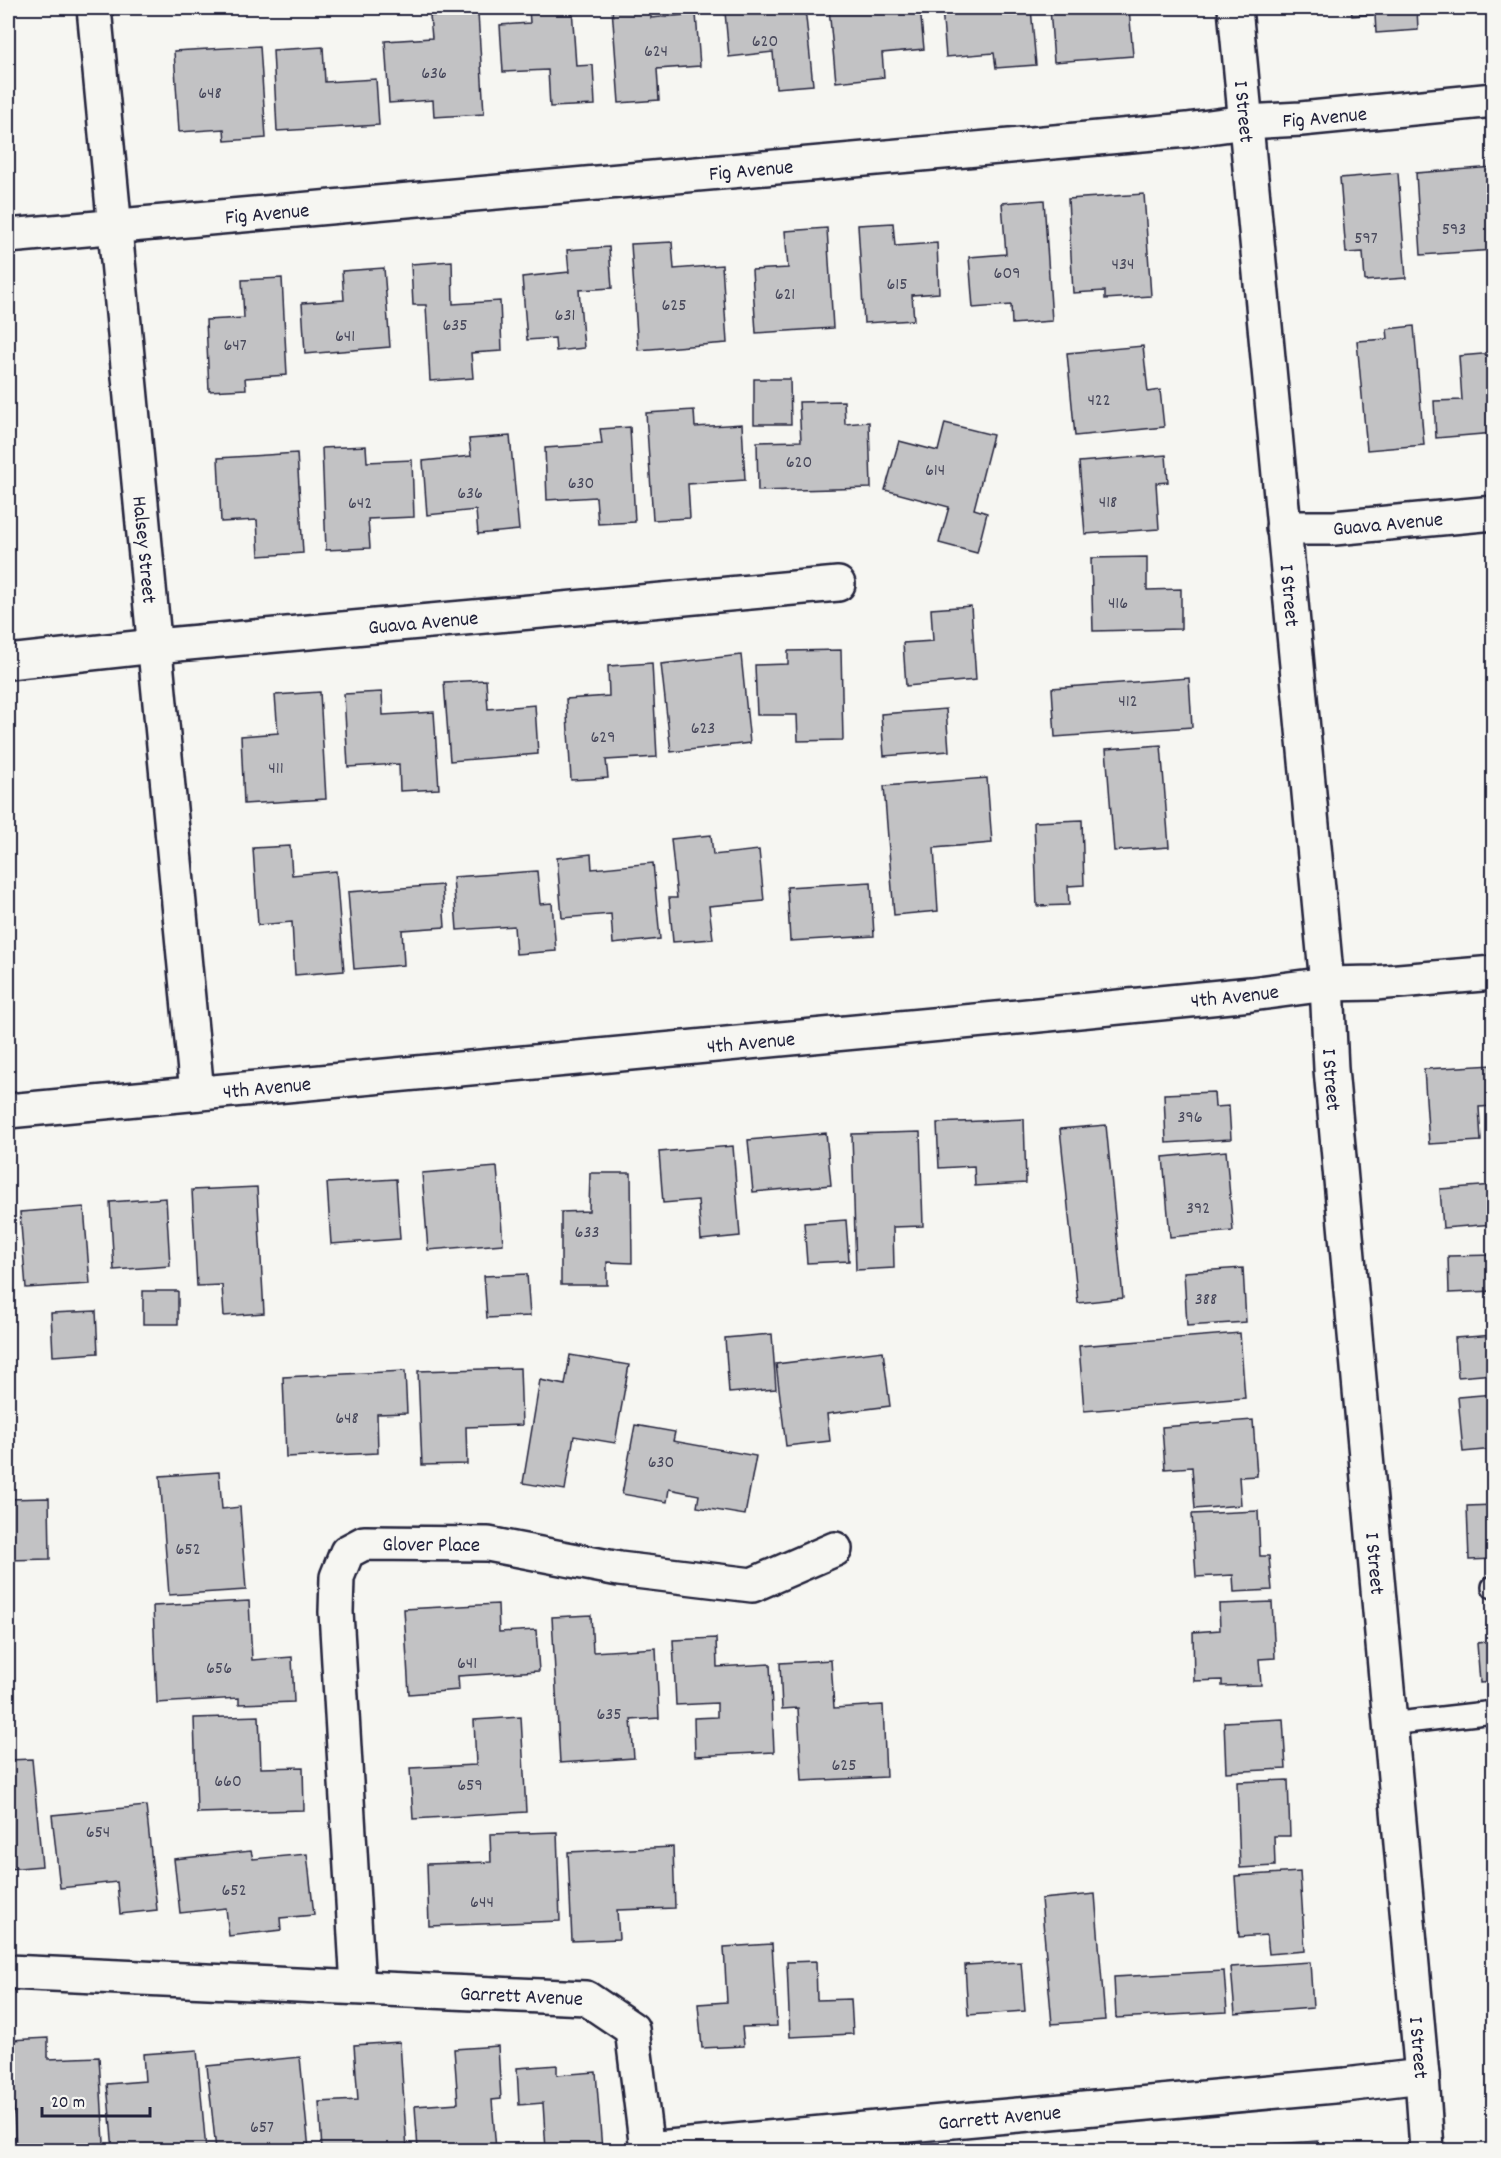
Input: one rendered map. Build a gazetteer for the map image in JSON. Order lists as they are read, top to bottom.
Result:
{
  "streets": {
    "street": [
      "I Street",
      "Fig Avenue",
      "Guava Avenue",
      "Halsey Street",
      "4th Avenue",
      "Glover Place",
      "Garrett Avenue"
    ]
  },
  "crossings": [
    ["I Street", "Fig Avenue"],
    ["I Street", "Guava Avenue"],
    ["I Street", "4th Avenue"],
    ["I Street", "Garrett Avenue"],
    ["Fig Avenue", "Halsey Street"],
    ["Guava Avenue", "Halsey Street"],
    ["Halsey Street", "4th Avenue"],
    ["Glover Place", "Garrett Avenue"]
  ],
  "house_numbers": [
    "620",
    "624",
    "636",
    "648",
    "593",
    "597",
    "434",
    "609",
    "615",
    "621",
    "625",
    "631",
    "635",
    "641",
    "647",
    "422",
    "620",
    "614",
    "630",
    "636",
    "418",
    "642",
    "416",
    "412",
    "623",
    "629",
    "411",
    "396",
    "392",
    "633",
    "388",
    "648",
    "630",
    "652",
    "641",
    "656",
    "635",
    "625",
    "660",
    "659",
    "654",
    "652",
    "644",
    "657"
  ],
  "scale_bar": "20 m"
}
